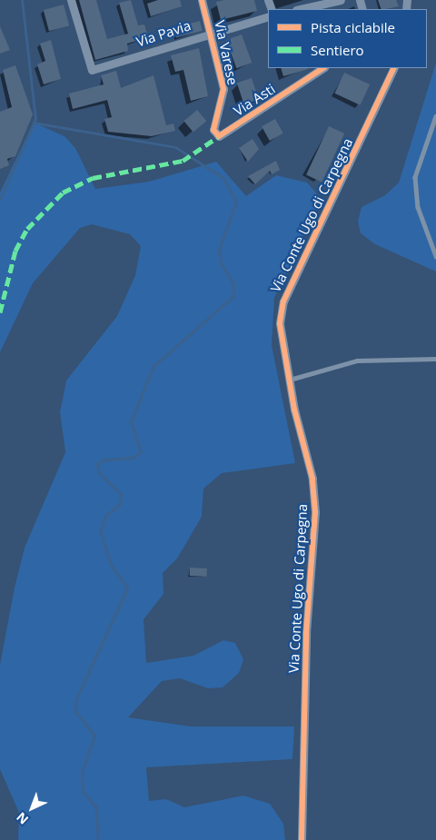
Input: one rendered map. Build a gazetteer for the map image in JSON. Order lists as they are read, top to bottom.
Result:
{
  "streets": {
    "street": [
      "Via Pavia",
      "Via Varese",
      "Via Asti",
      "Via Conte Ugo di Carpegna"
    ]
  },
  "crossings": [
    ["Via Pavia", "Via Varese"],
    ["Via Varese", "Via Asti"]
  ],
  "legend": ["Pista ciclabile", "Sentiero"],
  "north": "bottom left"
}
